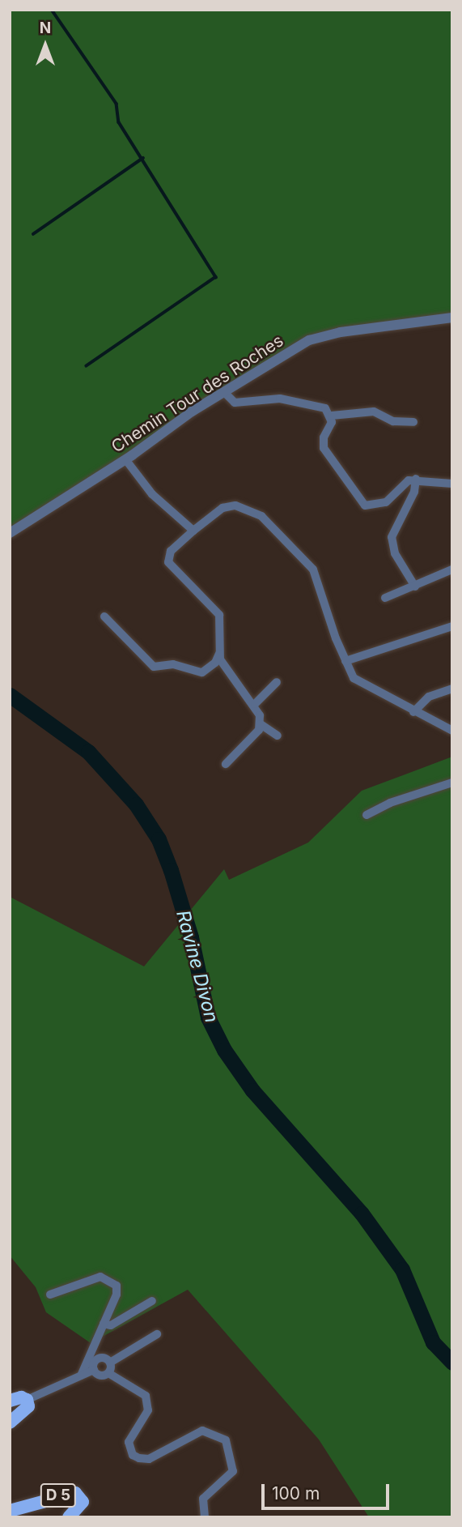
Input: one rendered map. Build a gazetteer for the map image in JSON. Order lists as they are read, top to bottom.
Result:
{
  "streets": {
    "main road": ["D 5"],
    "street": ["Chemin Tour des Roches"]
  },
  "water": ["Ravine Divon"],
  "scale_bar": "100 m",
  "north": "top"
}
